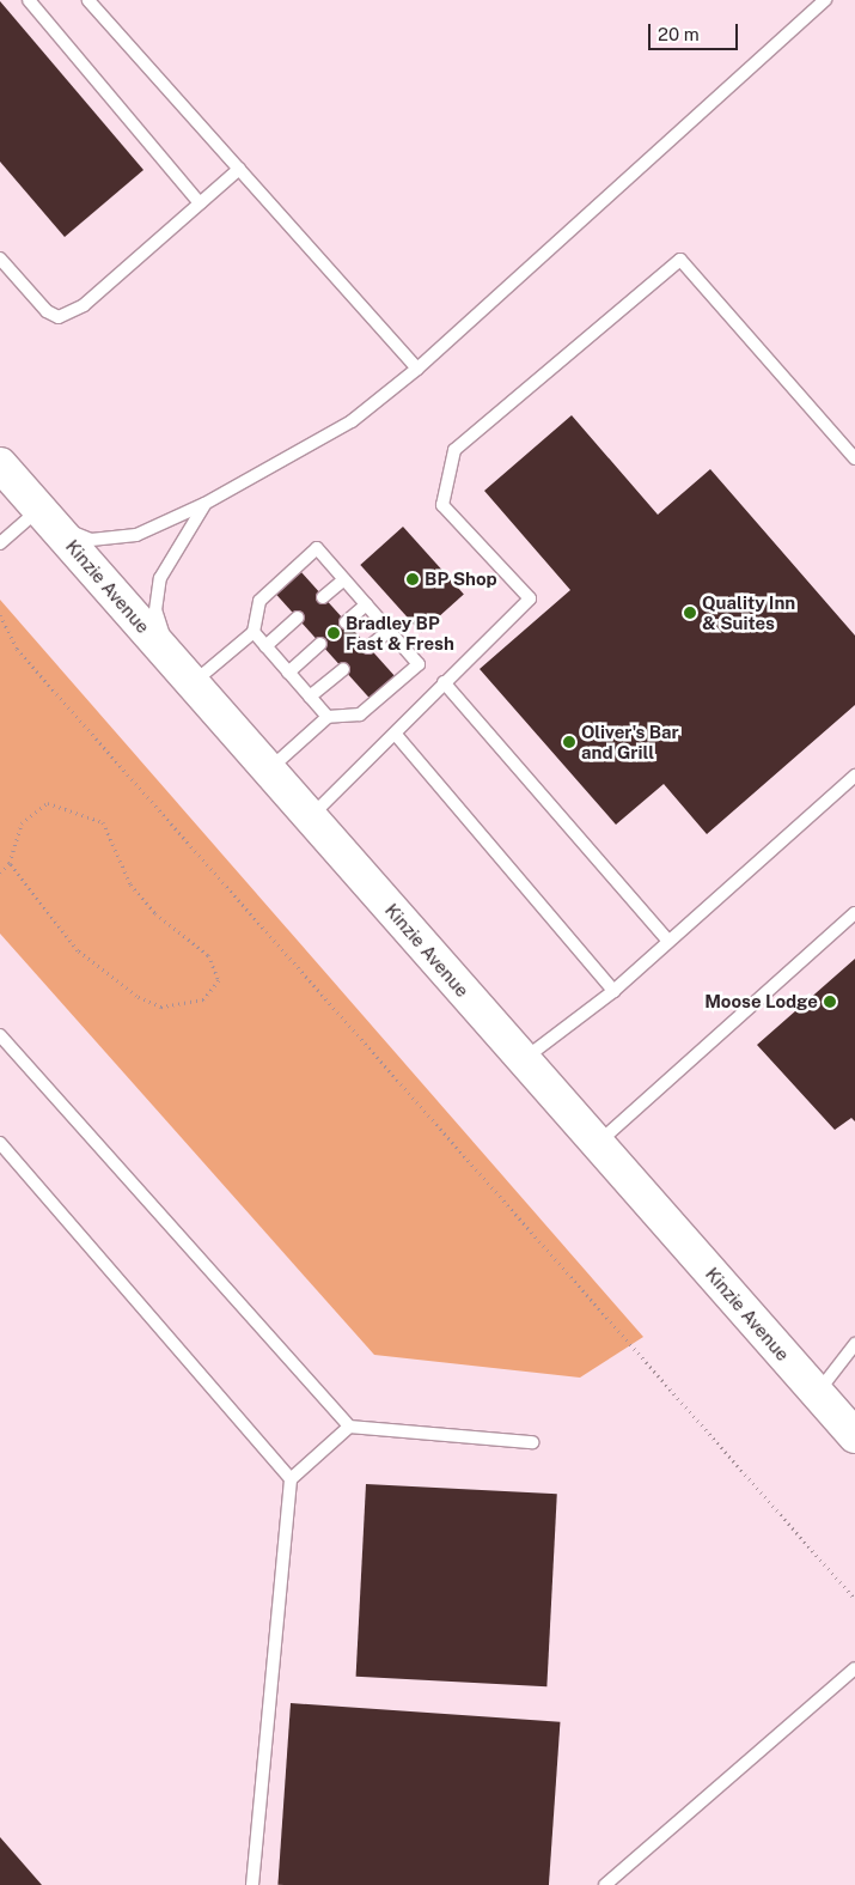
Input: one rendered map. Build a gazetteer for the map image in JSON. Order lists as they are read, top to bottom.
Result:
{
  "streets": {
    "main road": ["Kinzie Avenue"]
  },
  "places": [
    "BP Shop",
    "Quality Inn & Suites",
    "Bradley BP Fast & Fresh",
    "Oliver's Bar and Grill",
    "Moose Lodge"
  ],
  "scale_bar": "20 m"
}
